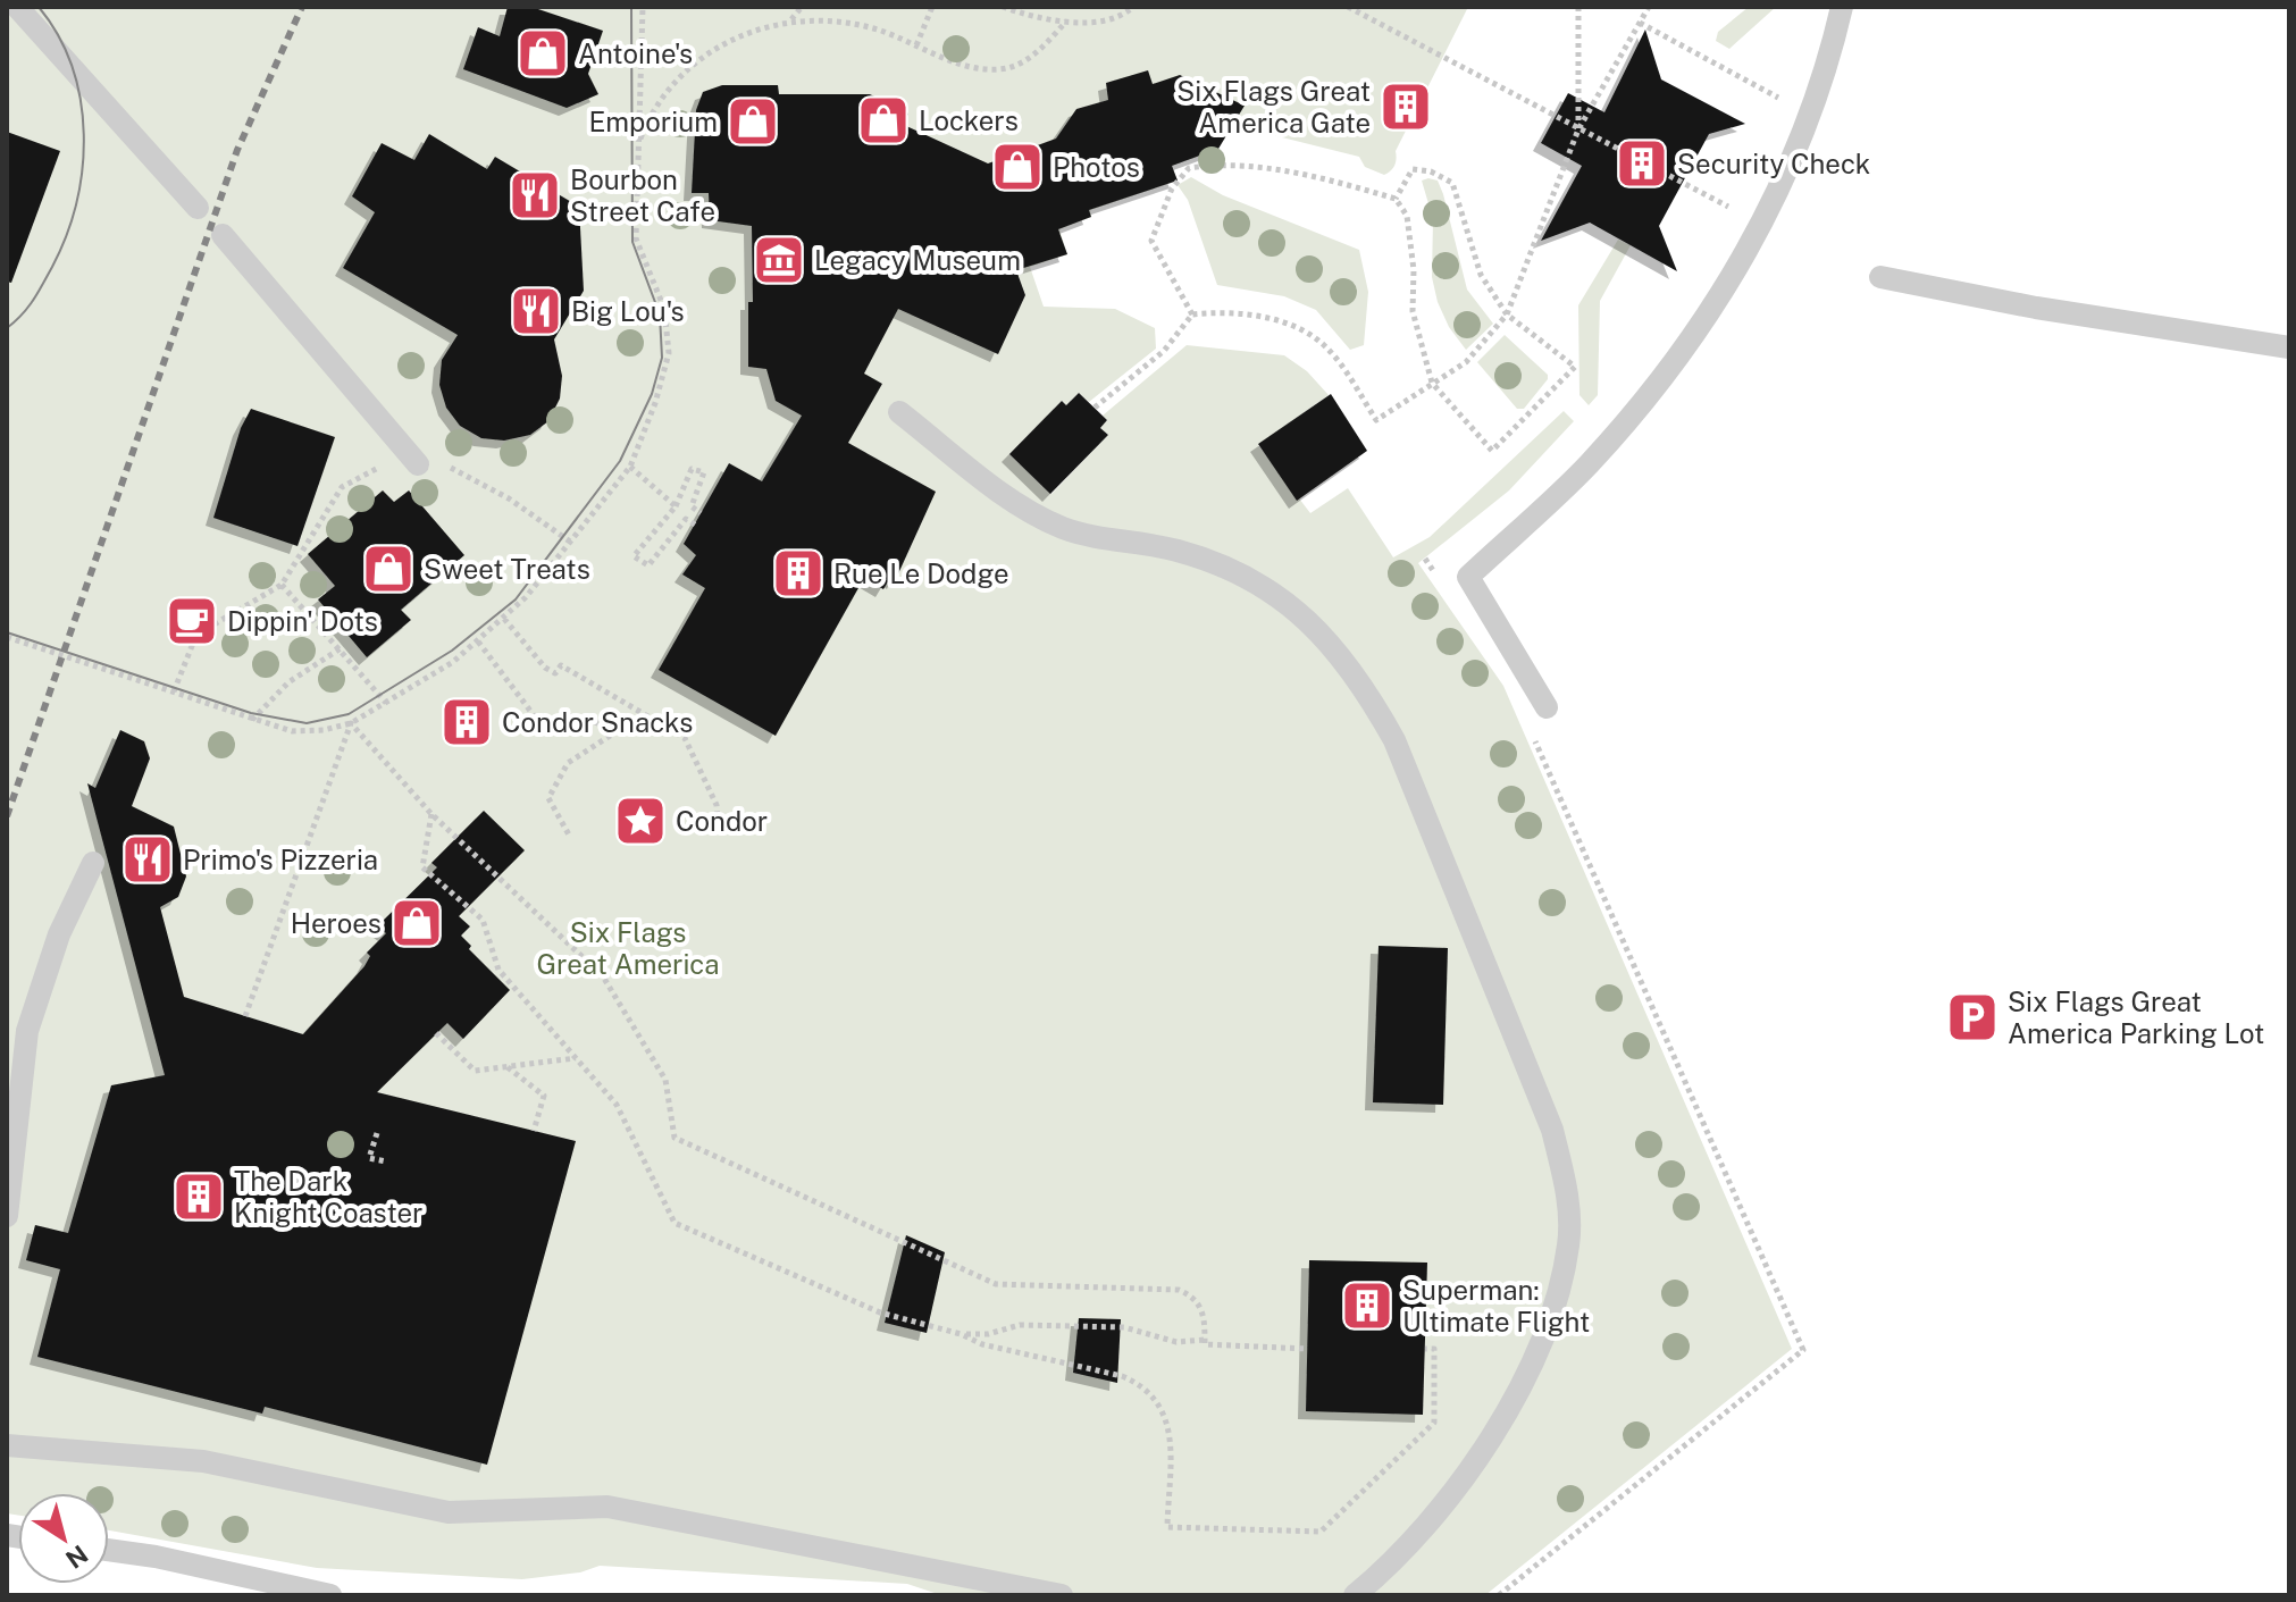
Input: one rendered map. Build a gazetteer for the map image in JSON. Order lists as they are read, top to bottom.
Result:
{
  "parks": ["Six Flags Great America"],
  "places": {
    "shop": [
      "Antoine's",
      "Lockers",
      "Emporium",
      "Photos",
      "Sweet Treats",
      "Heroes"
    ],
    "building": [
      "Six Flags Great America Gate",
      "Security Check",
      "Rue Le Dodge",
      "Condor Snacks",
      "The Dark Knight Coaster",
      "Superman: Ultimate Flight"
    ],
    "restaurant": ["Bourbon Street Cafe", "Big Lou's", "Primo's Pizzeria"],
    "museum": ["Legacy Museum"],
    "cafe": ["Dippin' Dots"],
    "place": ["Condor"],
    "parking": ["Six Flags Great America Parking Lot"]
  },
  "north": "bottom right"
}
